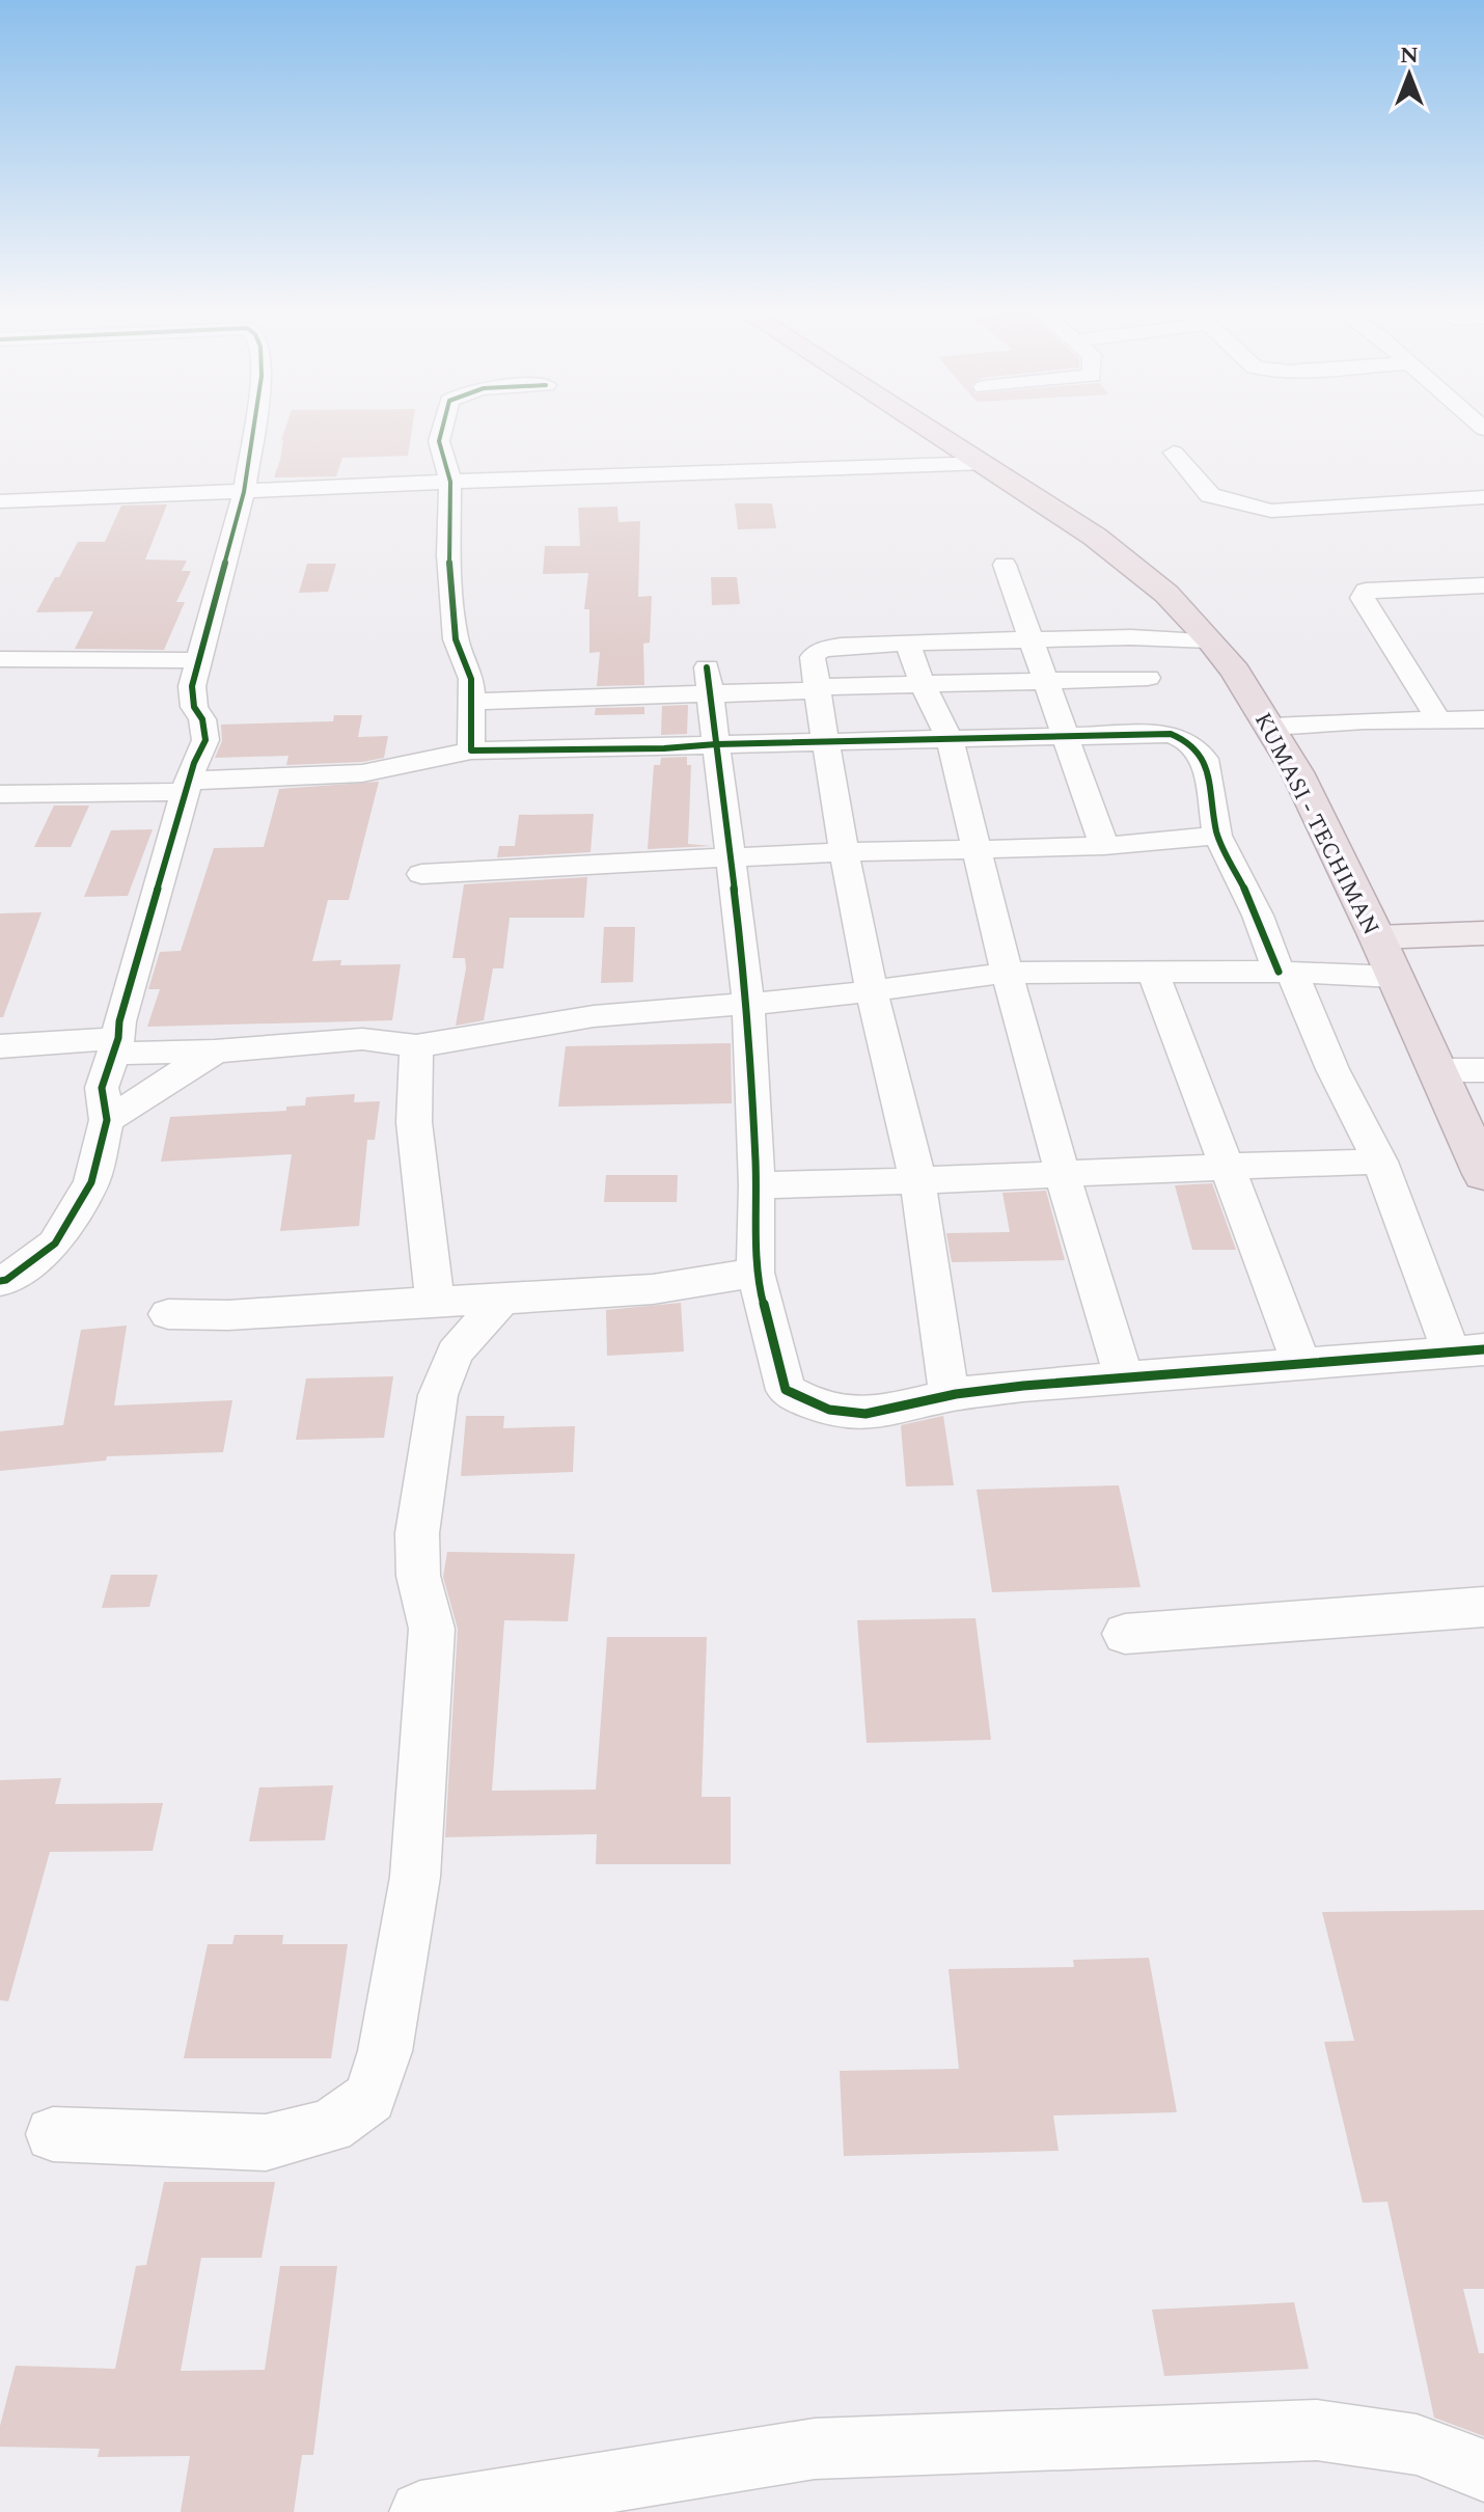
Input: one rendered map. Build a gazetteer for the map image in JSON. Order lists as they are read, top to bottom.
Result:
{
  "streets": {
    "highway": ["KUMASI - TECHIMAN"]
  },
  "north": "top"
}
